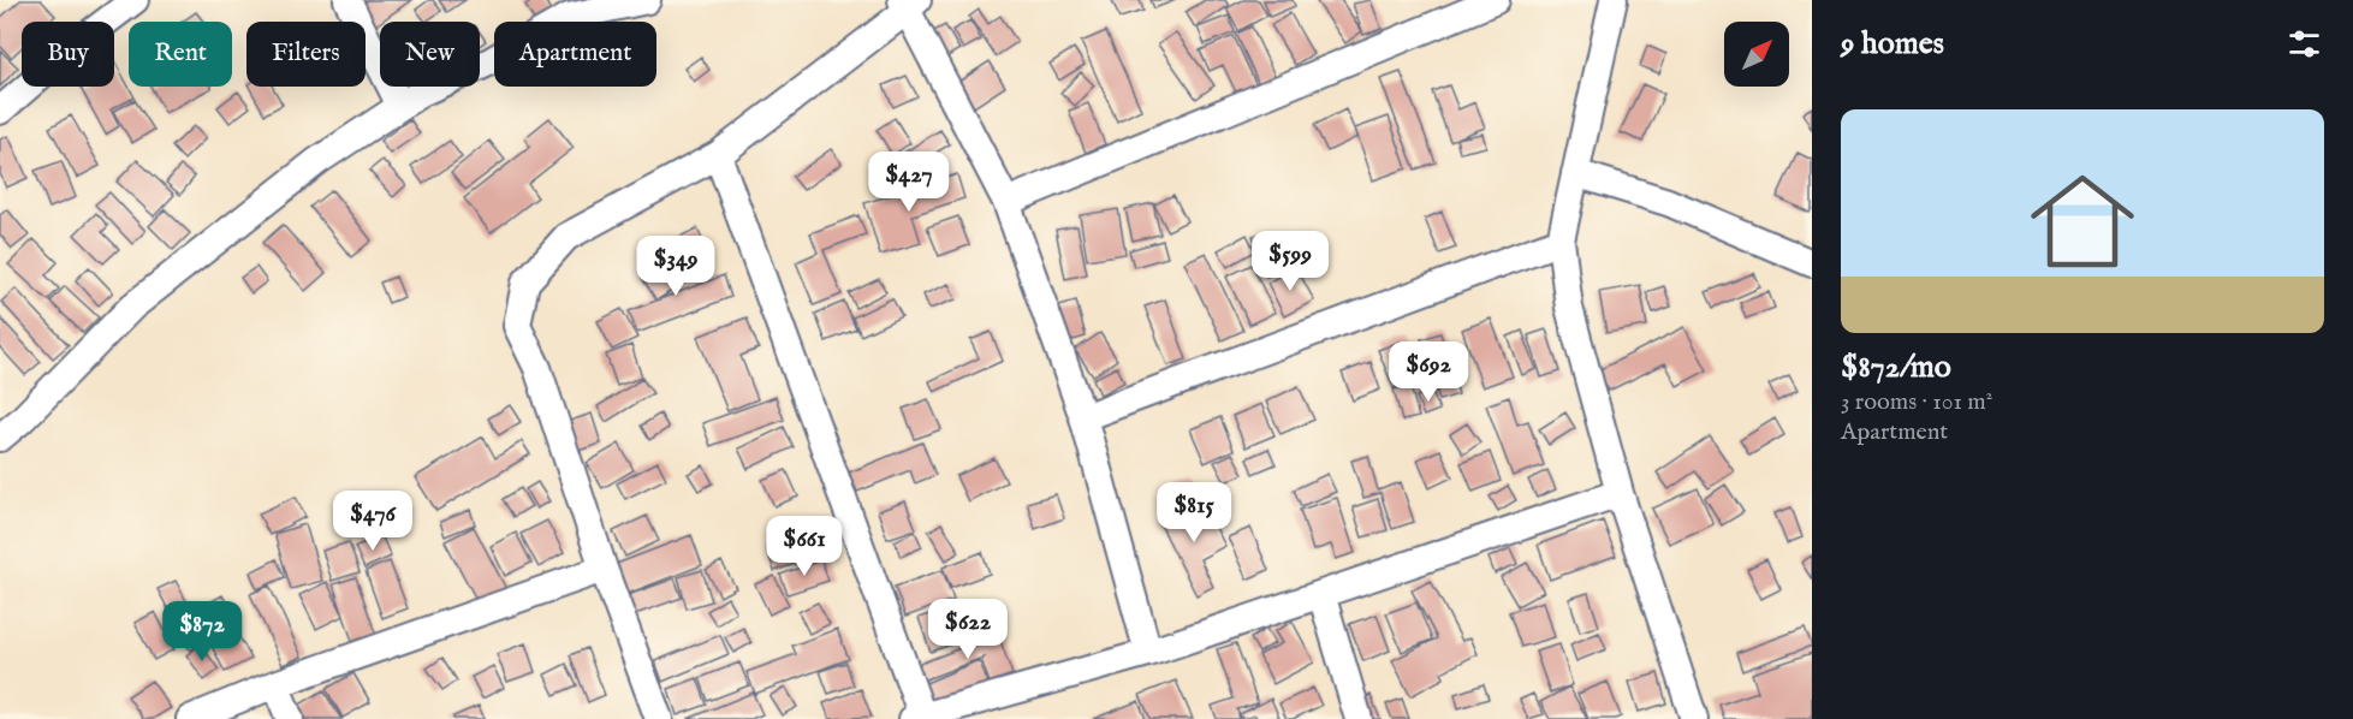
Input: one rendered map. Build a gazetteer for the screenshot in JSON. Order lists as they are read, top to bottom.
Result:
{
  "north": "top right",
  "page": {
    "heading": "9 homes",
    "chip": [
      "Buy",
      "Rent",
      "Filters",
      "New",
      "Apartment"
    ],
    "list": [
      {
        "name": "$872/mo",
        "note": "3 rooms · 101 m² · Apartment"
      }
    ],
    "price": [
      "$427",
      "$599",
      "$349",
      "$692",
      "$815",
      "$476",
      "$661",
      "$622",
      "$872"
    ]
  }
}
